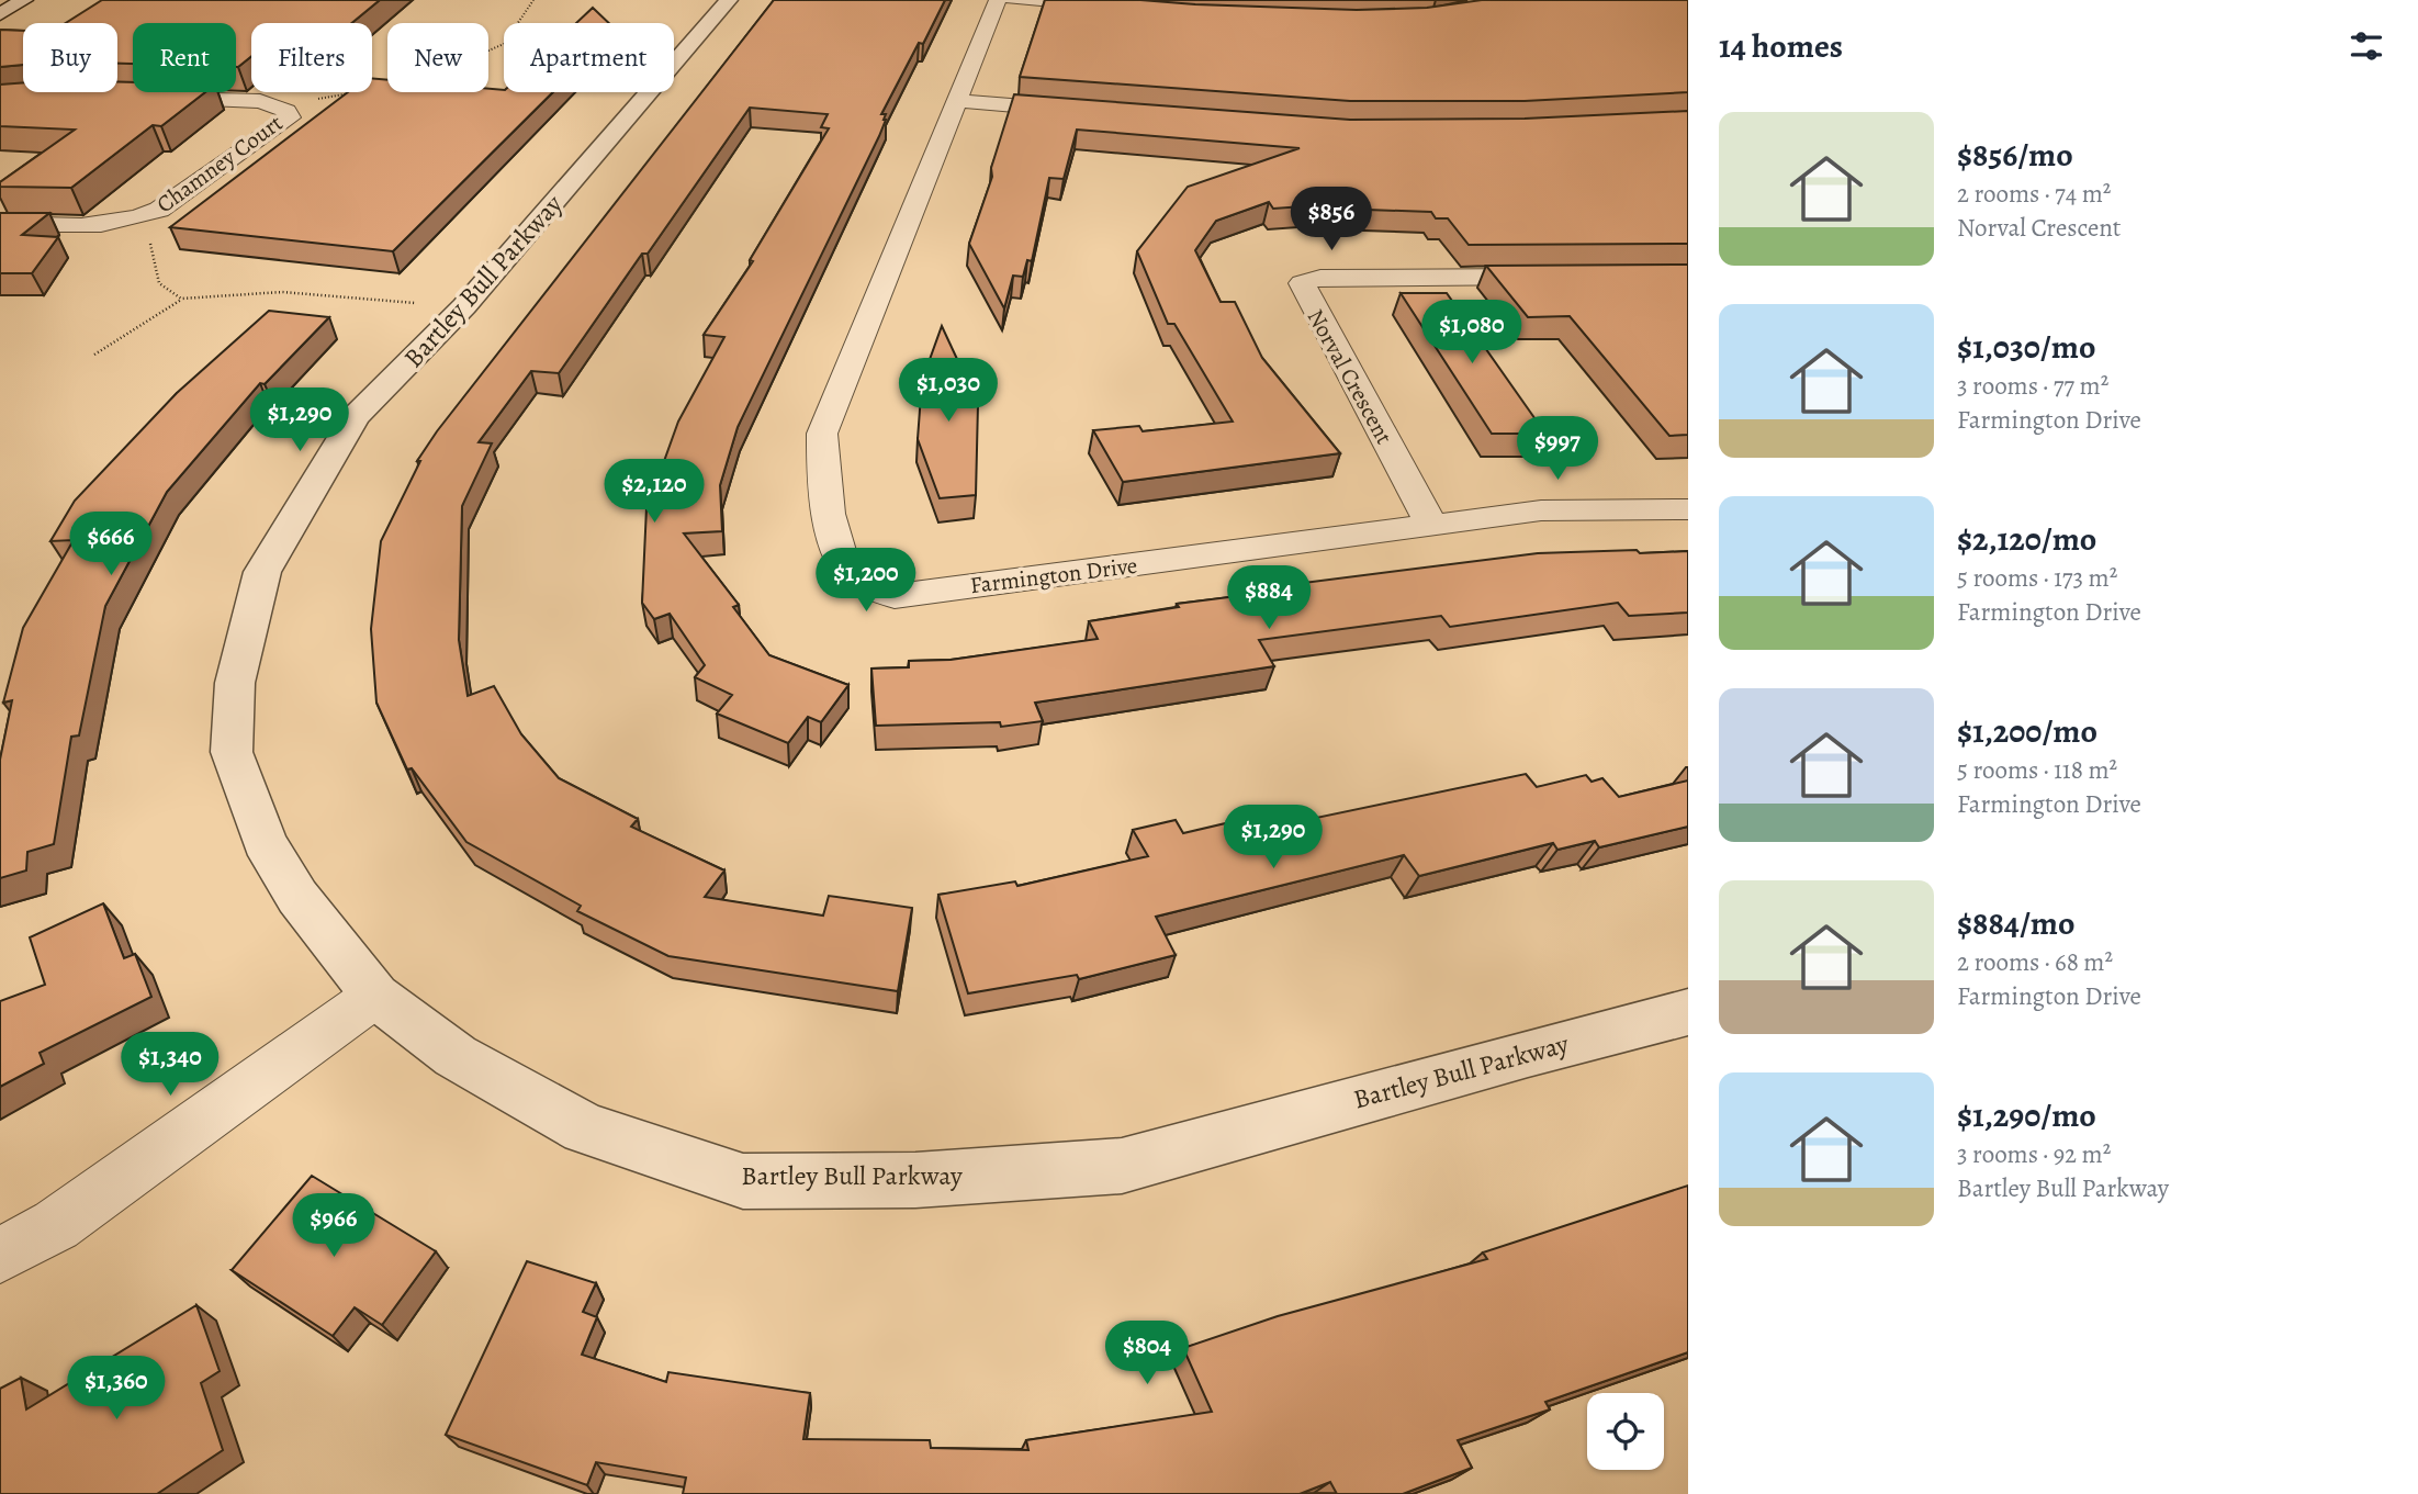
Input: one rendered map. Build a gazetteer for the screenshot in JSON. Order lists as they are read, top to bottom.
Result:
{
  "streets": {
    "street": [
      "Chamney Court",
      "Bartley Bull Parkway",
      "Norval Crescent",
      "Farmington Drive"
    ]
  },
  "crossings": [
    ["Norval Crescent", "Farmington Drive"]
  ],
  "page": {
    "heading": "14 homes",
    "chip": [
      "Buy",
      "Rent",
      "Filters",
      "New",
      "Apartment"
    ],
    "list": [
      {
        "name": "$856/mo",
        "note": "2 rooms · 74 m² · Norval Crescent"
      },
      {
        "name": "$1,030/mo",
        "note": "3 rooms · 77 m² · Farmington Drive"
      },
      {
        "name": "$2,120/mo",
        "note": "5 rooms · 173 m² · Farmington Drive"
      },
      {
        "name": "$1,200/mo",
        "note": "5 rooms · 118 m² · Farmington Drive"
      },
      {
        "name": "$884/mo",
        "note": "2 rooms · 68 m² · Farmington Drive"
      },
      {
        "name": "$1,290/mo",
        "note": "3 rooms · 92 m² · Bartley Bull Parkway"
      }
    ],
    "price": [
      "$856",
      "$1,080",
      "$1,030",
      "$1,290",
      "$997",
      "$2,120",
      "$666",
      "$1,200",
      "$884",
      "$1,290",
      "$1,340",
      "$966",
      "$804",
      "$1,360"
    ]
  }
}
